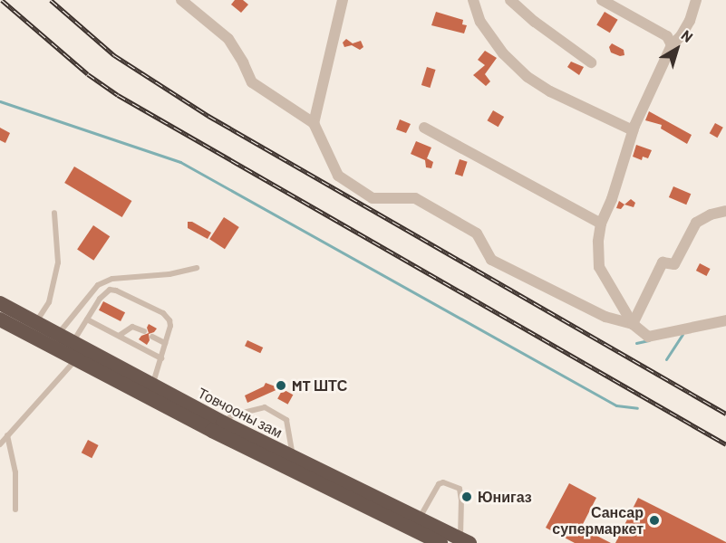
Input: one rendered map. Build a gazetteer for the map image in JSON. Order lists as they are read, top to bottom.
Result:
{
  "streets": {
    "highway": ["Товчооны зам"]
  },
  "places": ["MT ШТС", "Юнигаз", "Сансар супермаркет"],
  "north": "top right"
}
